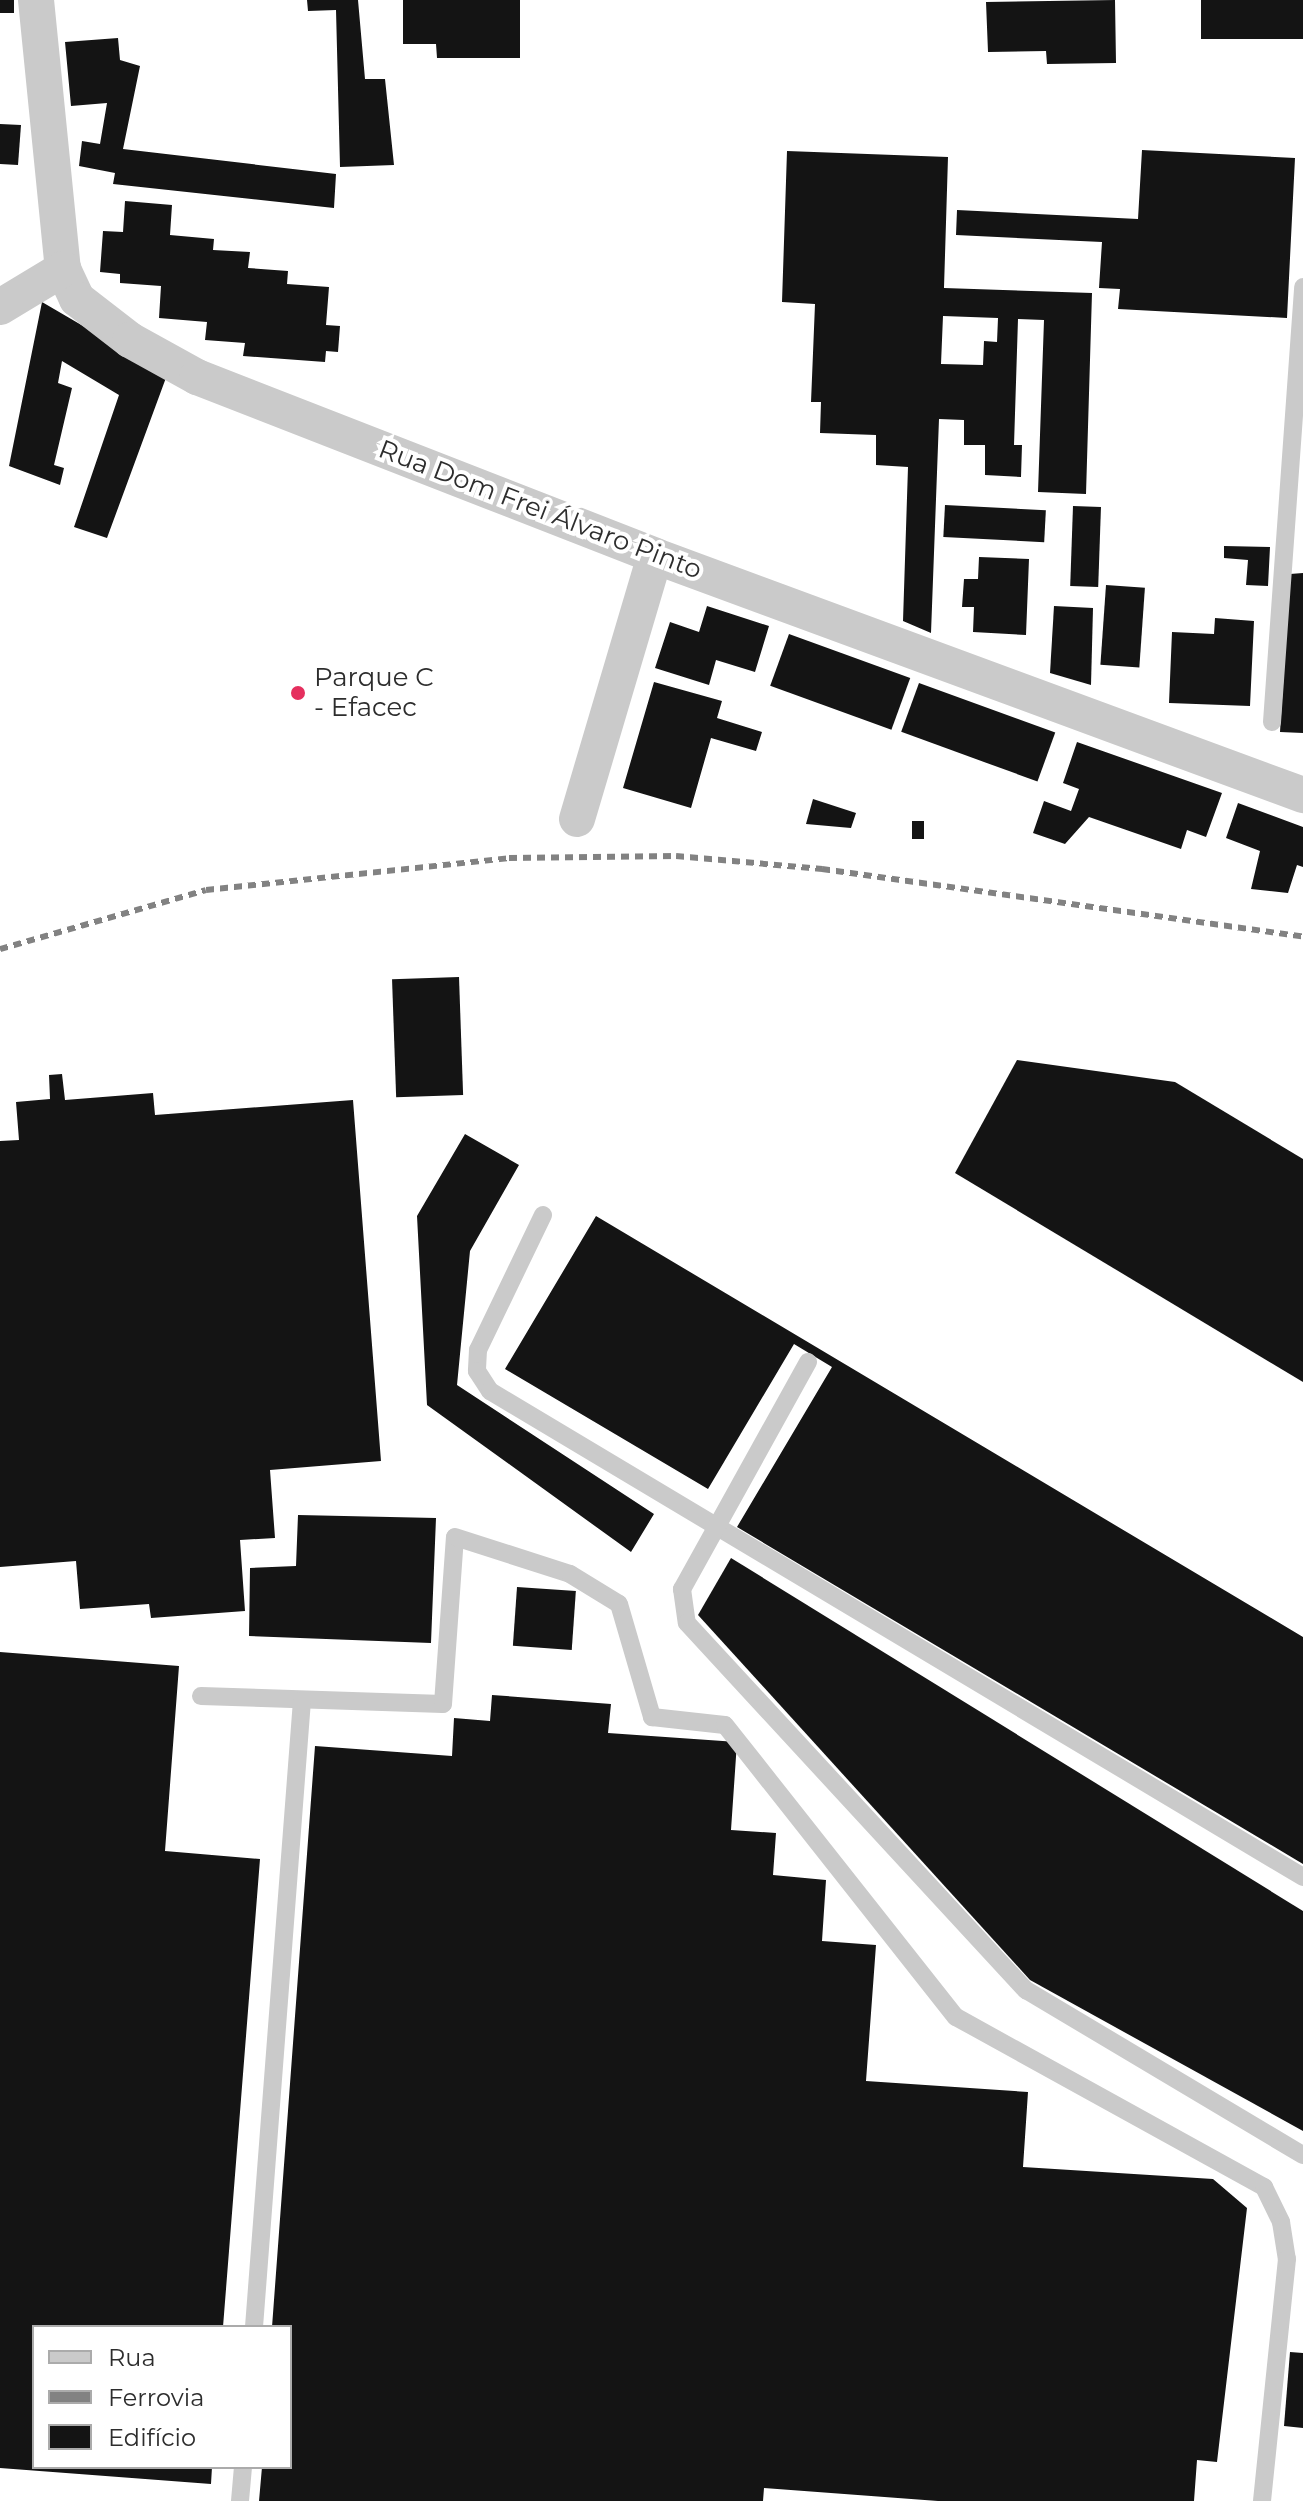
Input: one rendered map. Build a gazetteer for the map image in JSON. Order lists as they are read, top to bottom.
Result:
{
  "streets": {
    "street": ["Rua Dom Frei Álvaro Pinto"]
  },
  "places": ["Parque C - Efacec"],
  "legend": ["Rua", "Ferrovia", "Edifício"]
}
